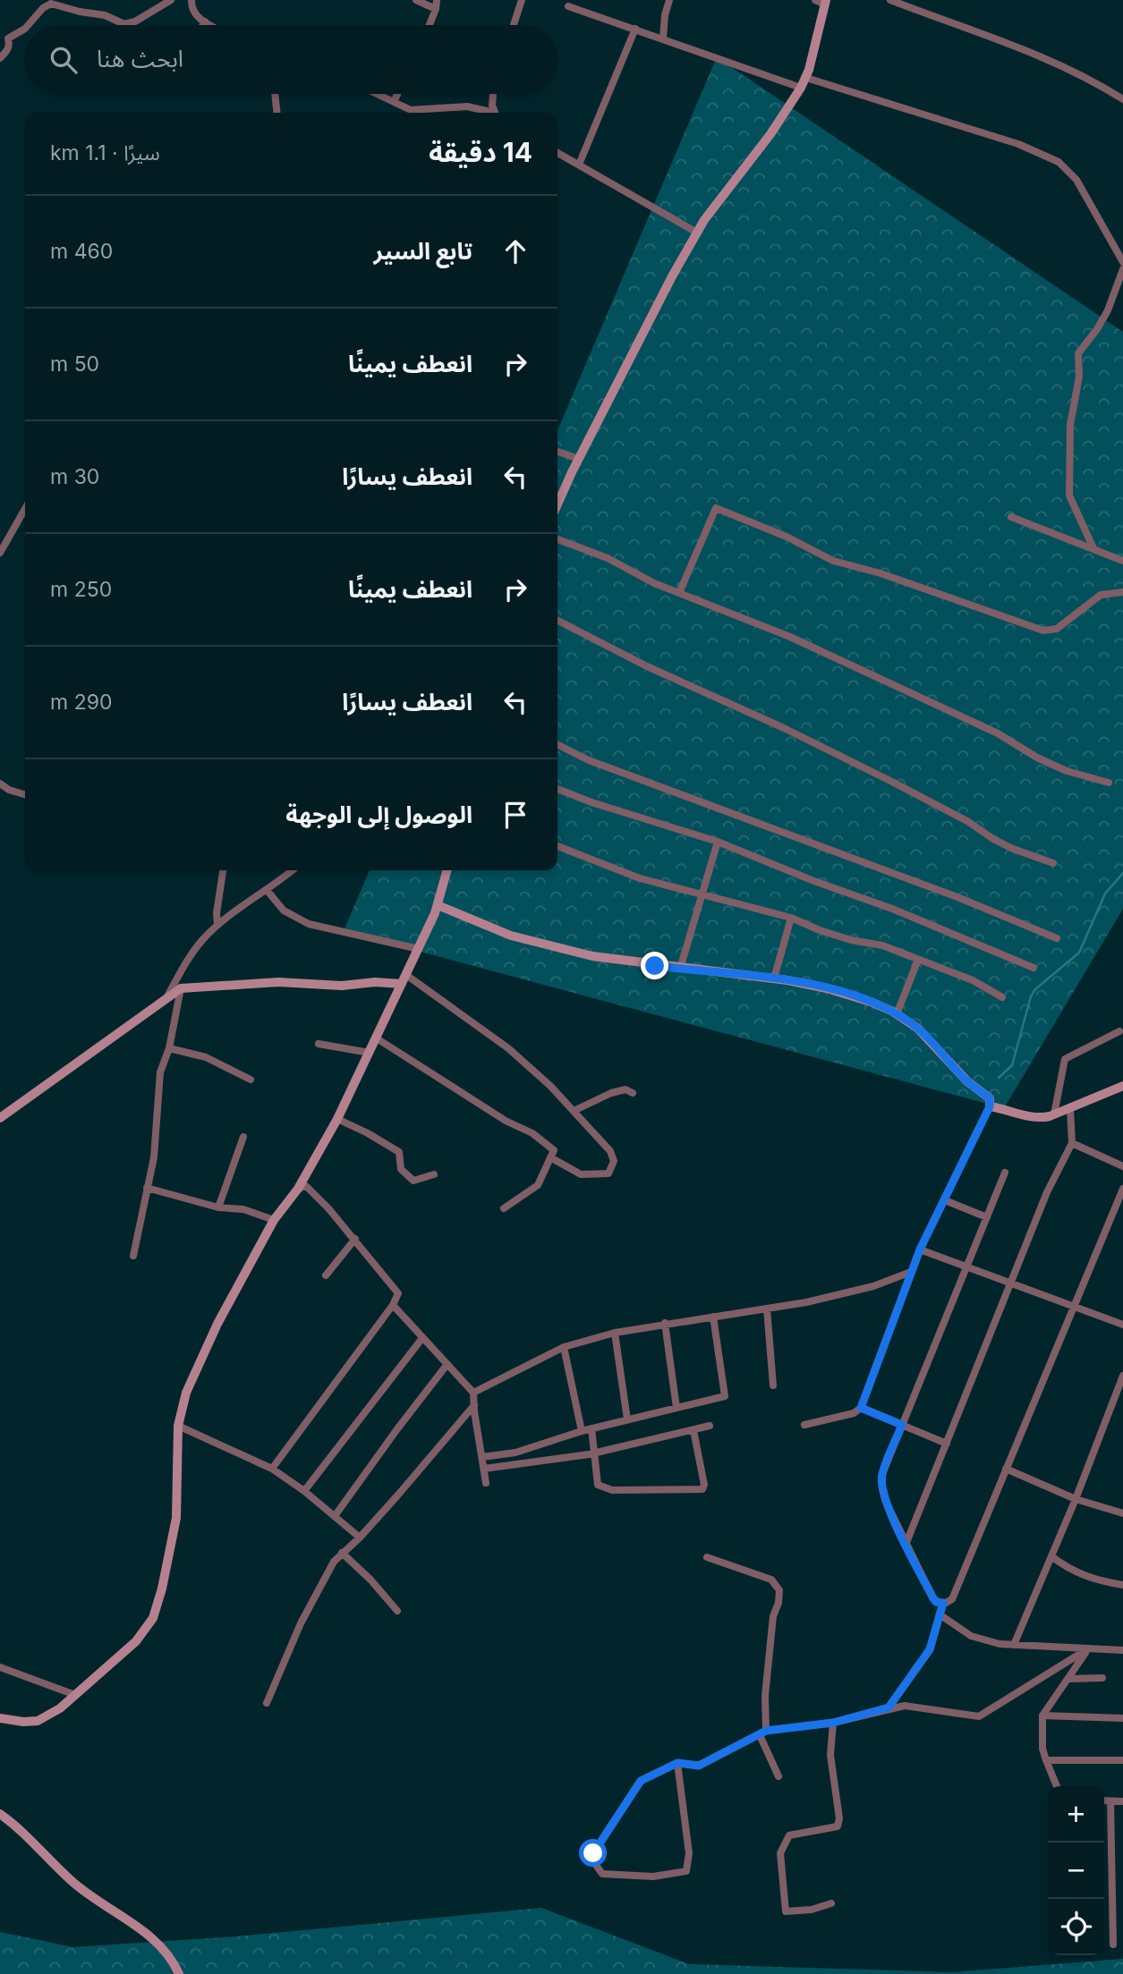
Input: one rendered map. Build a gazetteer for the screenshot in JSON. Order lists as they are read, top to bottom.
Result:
{
  "page": {
    "search": "ابحث هنا",
    "heading": ["14 دقيقة", "سيرًا · 1.1 km"],
    "list": [
      ["تابع السير", "460 m"],
      ["انعطف يمينًا", "50 m"],
      ["انعطف يسارًا", "30 m"],
      ["انعطف يمينًا", "250 m"],
      ["انعطف يسارًا", "290 m"],
      "الوصول إلى الوجهة"
    ],
    "map_buttons": ["+", "−"]
  }
}
